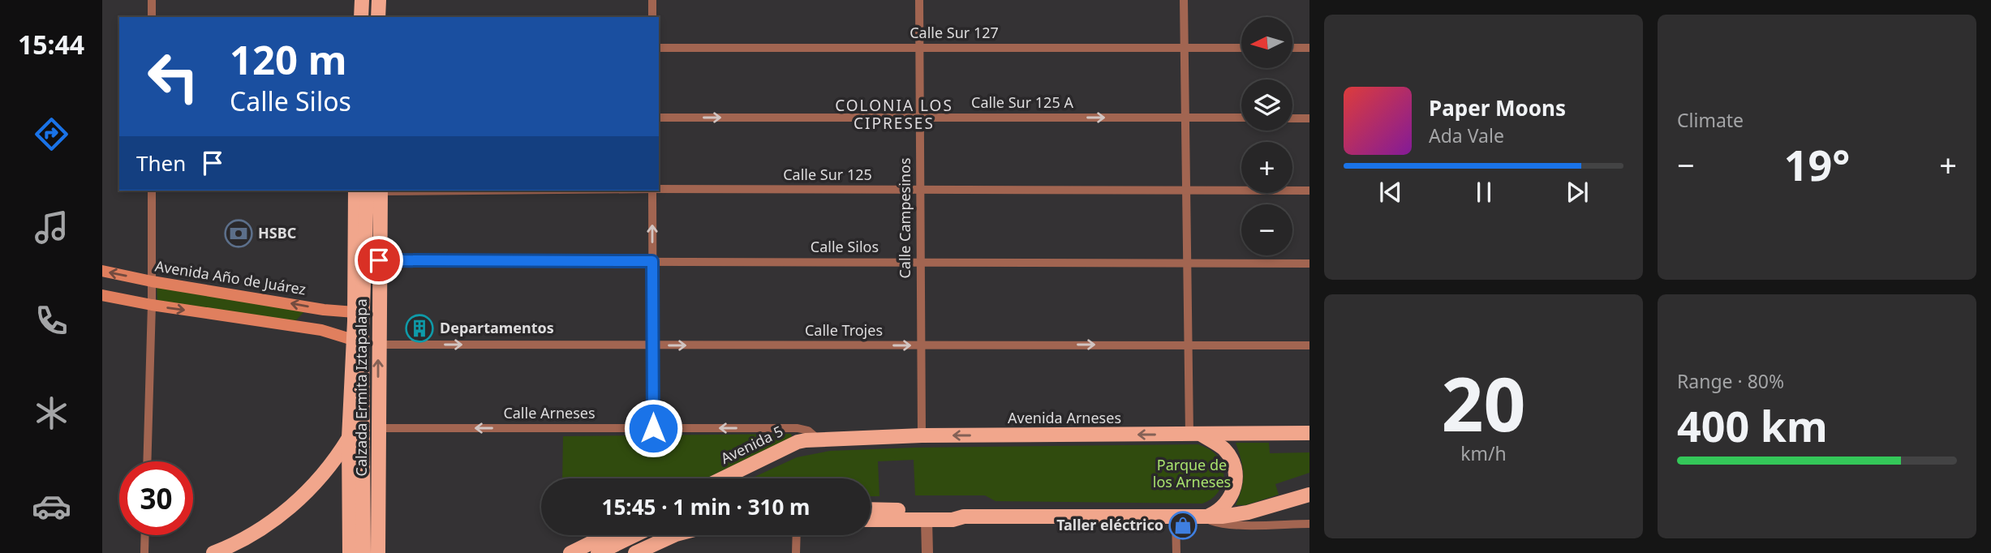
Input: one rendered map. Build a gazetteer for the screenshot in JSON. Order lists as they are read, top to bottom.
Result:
{
  "streets": {
    "main road": [
      "Avenida Año de Juárez",
      "Calzada Ermita Iztapalapa",
      "Avenida Arneses",
      "Avenida 5"
    ],
    "street": [
      "Calle Sur 127",
      "Calle Sur 125 A",
      "Calle Sur 125",
      "Calle Campesinos",
      "Calle Silos",
      "Calle Trojes",
      "Calle Arneses"
    ]
  },
  "crossings": [
    ["Calle Sur 127", "Calle Campesinos"],
    ["Calle Sur 125 A", "Calle Campesinos"],
    ["Calle Sur 125", "Calle Campesinos"],
    ["Calle Campesinos", "Calle Silos"],
    ["Calle Campesinos", "Calle Trojes"],
    ["Calle Campesinos", "Avenida Arneses"],
    ["Calle Silos", "Calzada Ermita Iztapalapa"],
    ["Avenida Año de Juárez", "Calzada Ermita Iztapalapa"],
    ["Calle Trojes", "Calzada Ermita Iztapalapa"],
    ["Calzada Ermita Iztapalapa", "Calle Arneses"],
    ["Calle Arneses", "Avenida Arneses"],
    ["Calle Arneses", "Avenida 5"],
    ["Avenida Arneses", "Avenida 5"]
  ],
  "one_way": ["Calle Sur 125 A", "Calle Trojes", "Calle Arneses"],
  "districts": ["COLONIA LOS CIPRESES"],
  "parks": ["Parque de los Arneses"],
  "places": {
    "bank": ["HSBC"],
    "building": ["Departamentos"],
    "shop": ["Taller eléctrico"]
  },
  "north": "left",
  "page": {
    "tabs": "15:44",
    "tile": [
      "Climate",
      ["20", "km/h"],
      ["Range · 80%", "400 km"]
    ],
    "map_buttons": ["+", "−"],
    "turn": ["120 m", "Calle Silos"],
    "song": ["Paper Moons", "Ada Vale"],
    "then": "Then",
    "heat": ["−", "19°", "+"],
    "limit": "30",
    "trip": "15:45 · 1 min · 310 m"
  }
}
